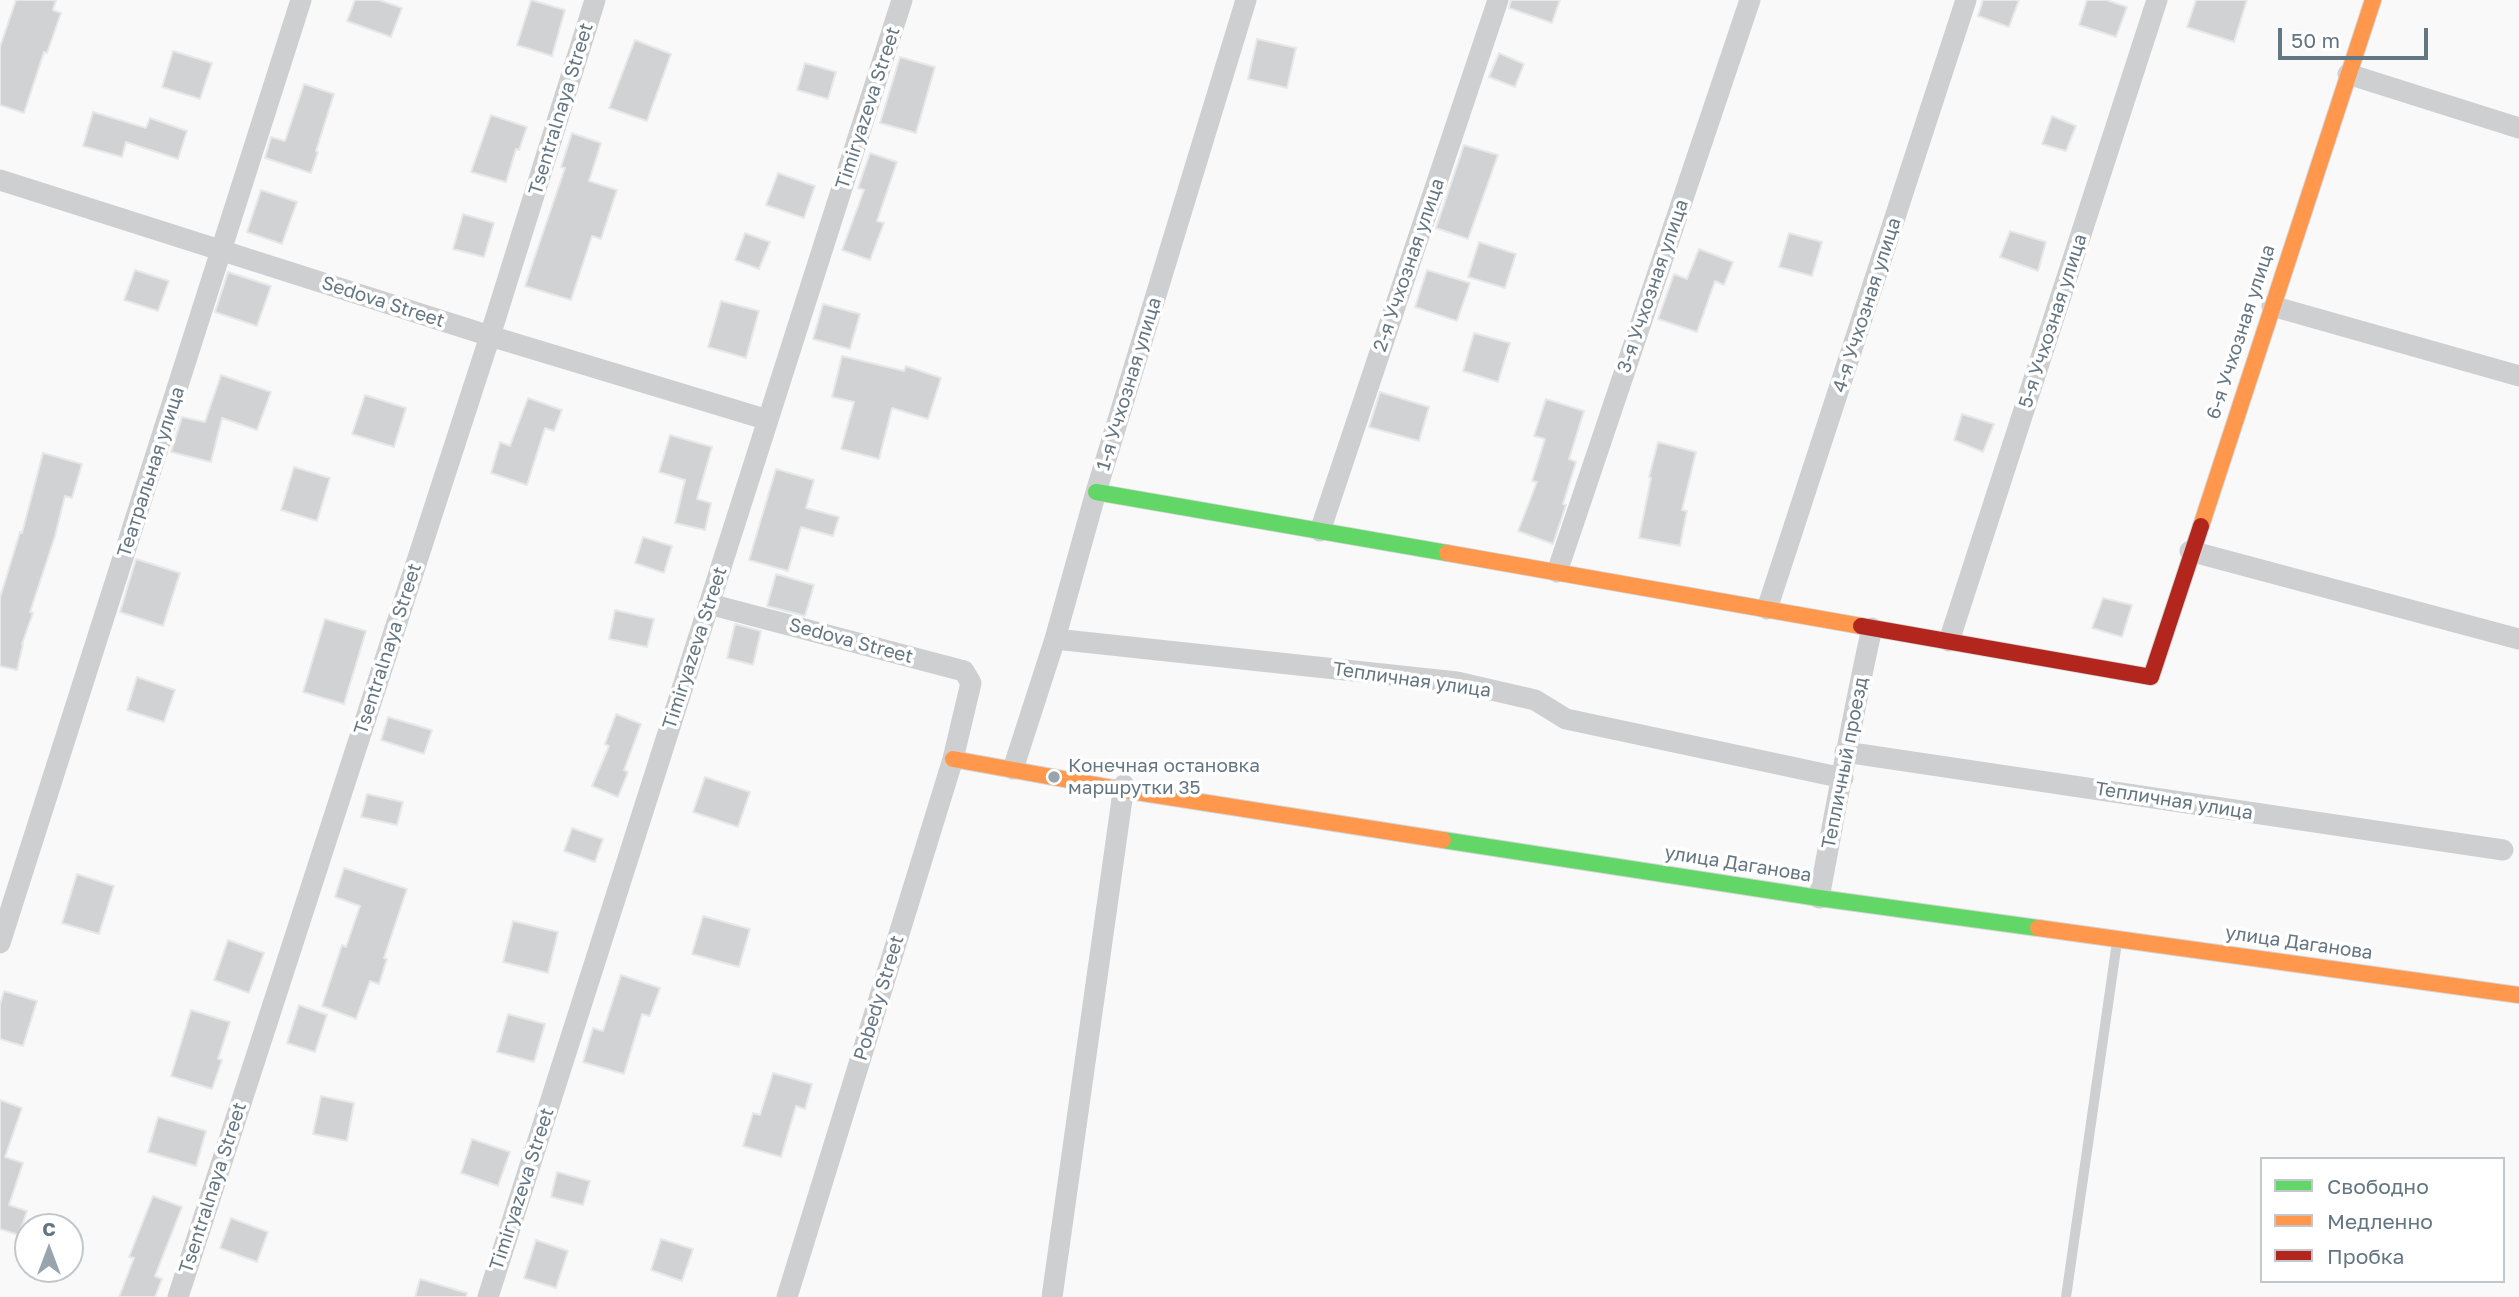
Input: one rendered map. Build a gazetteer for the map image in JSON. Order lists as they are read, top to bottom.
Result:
{
  "streets": {
    "main road": ["6-я Учхозная улица", "улица Даганова"],
    "street": [
      "Timiryazeva Street",
      "Tsentralnaya Street",
      "2-я Учхозная улица",
      "3-я Учхозная улица",
      "Sedova Street",
      "4-я Учхозная улица",
      "5-я Учхозная улица",
      "1-я Учхозная улица",
      "Театральная улица",
      "Тепличная улица",
      "Тепличный проезд",
      "Pobedy Street"
    ]
  },
  "crossings": [
    ["Timiryazeva Street", "Sedova Street"],
    ["Tsentralnaya Street", "Sedova Street"],
    ["Sedova Street", "Театральная улица"],
    ["Sedova Street", "Pobedy Street"],
    ["5-я Учхозная улица", "6-я Учхозная улица"],
    ["1-я Учхозная улица", "Тепличная улица"],
    ["1-я Учхозная улица", "улица Даганова"],
    ["Тепличная улица", "Тепличный проезд"],
    ["Тепличный проезд", "улица Даганова"],
    ["улица Даганова", "Pobedy Street"]
  ],
  "places": ["Конечная остановка маршрутки 35"],
  "legend": ["Свободно", "Медленно", "Пробка"],
  "scale_bar": "50 m",
  "north": "top"
}
